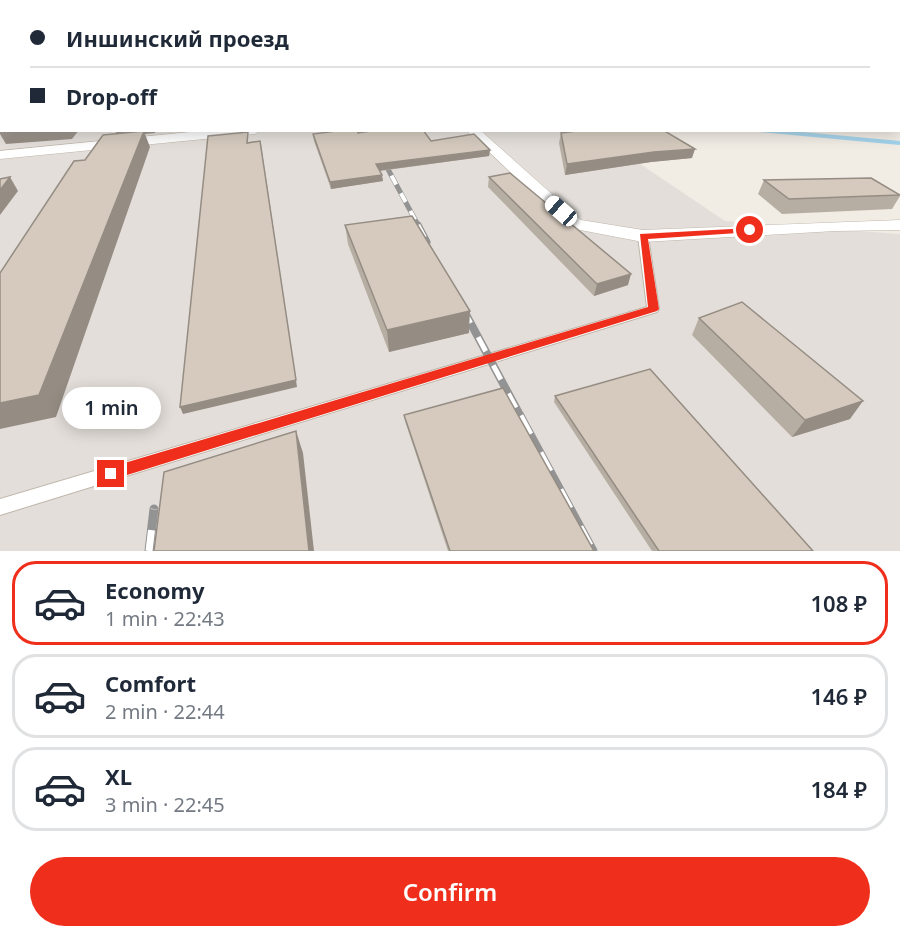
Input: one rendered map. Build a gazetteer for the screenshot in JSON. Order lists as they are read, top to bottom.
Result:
{
  "page": {
    "banner": ["Иншинский проезд", "Drop-off"],
    "bubble": "1 min",
    "list": [
      {
        "name": "Economy",
        "note": "1 min · 22:43",
        "value": "108 ₽"
      },
      {
        "name": "Comfort",
        "note": "2 min · 22:44",
        "value": "146 ₽"
      },
      {
        "name": "XL",
        "note": "3 min · 22:45",
        "value": "184 ₽"
      }
    ],
    "buttons": "Confirm"
  }
}
